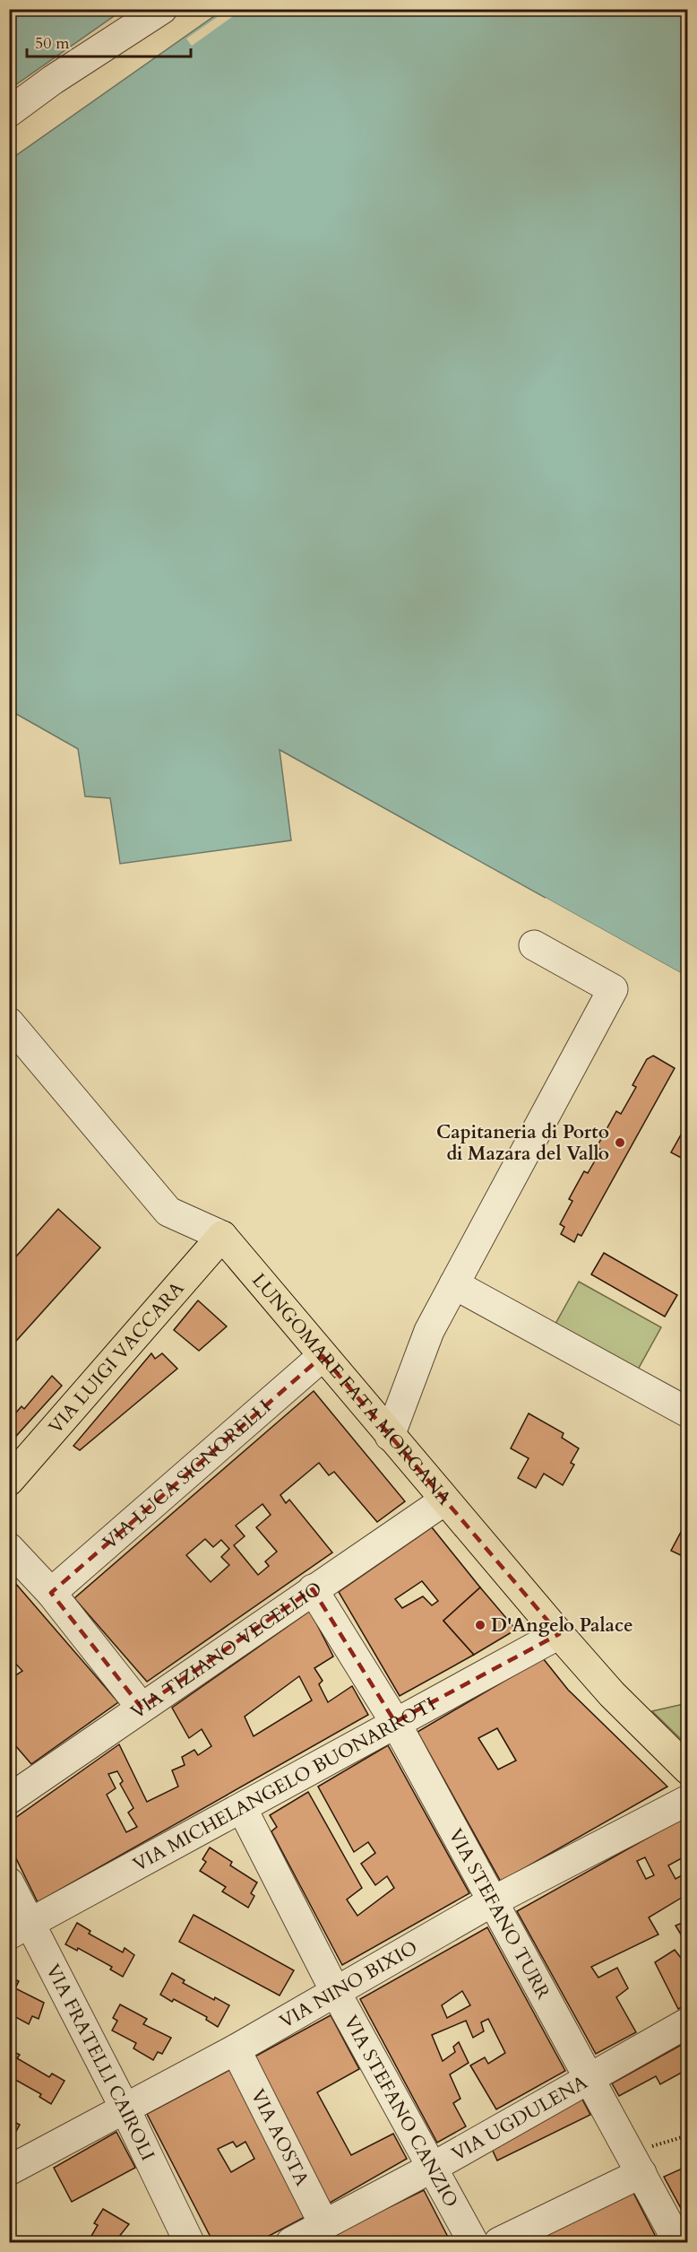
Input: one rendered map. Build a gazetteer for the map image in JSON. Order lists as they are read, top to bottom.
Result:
{
  "streets": {
    "main road": ["VIA LUIGI VACCARA", "LUNGOMARE FATA MORGANA"],
    "street": [
      "VIA LUCA SIGNORELLI",
      "VIA TIZIANO VECELLIO",
      "VIA MICHELANGELO BUONARROTI",
      "VIA STEFANO TURR",
      "VIA NINO BIXIO",
      "VIA FRATELLI CAIROLI",
      "VIA STEFANO CANZIO",
      "VIA UGDULENA",
      "VIA AOSTA"
    ]
  },
  "crossings": [
    ["VIA LUIGI VACCARA", "LUNGOMARE FATA MORGANA"],
    ["LUNGOMARE FATA MORGANA", "VIA LUCA SIGNORELLI"],
    ["LUNGOMARE FATA MORGANA", "VIA TIZIANO VECELLIO"],
    ["LUNGOMARE FATA MORGANA", "VIA MICHELANGELO BUONARROTI"],
    ["VIA TIZIANO VECELLIO", "VIA STEFANO TURR"],
    ["VIA MICHELANGELO BUONARROTI", "VIA STEFANO TURR"],
    ["VIA MICHELANGELO BUONARROTI", "VIA FRATELLI CAIROLI"],
    ["VIA MICHELANGELO BUONARROTI", "VIA STEFANO CANZIO"],
    ["VIA STEFANO TURR", "VIA NINO BIXIO"],
    ["VIA STEFANO TURR", "VIA UGDULENA"],
    ["VIA NINO BIXIO", "VIA FRATELLI CAIROLI"],
    ["VIA NINO BIXIO", "VIA STEFANO CANZIO"],
    ["VIA NINO BIXIO", "VIA AOSTA"],
    ["VIA STEFANO CANZIO", "VIA UGDULENA"],
    ["VIA UGDULENA", "VIA AOSTA"]
  ],
  "places": ["Capitaneria di Porto di Mazara del Vallo", "D'Angelo Palace"],
  "scale_bar": "50 m"
}
